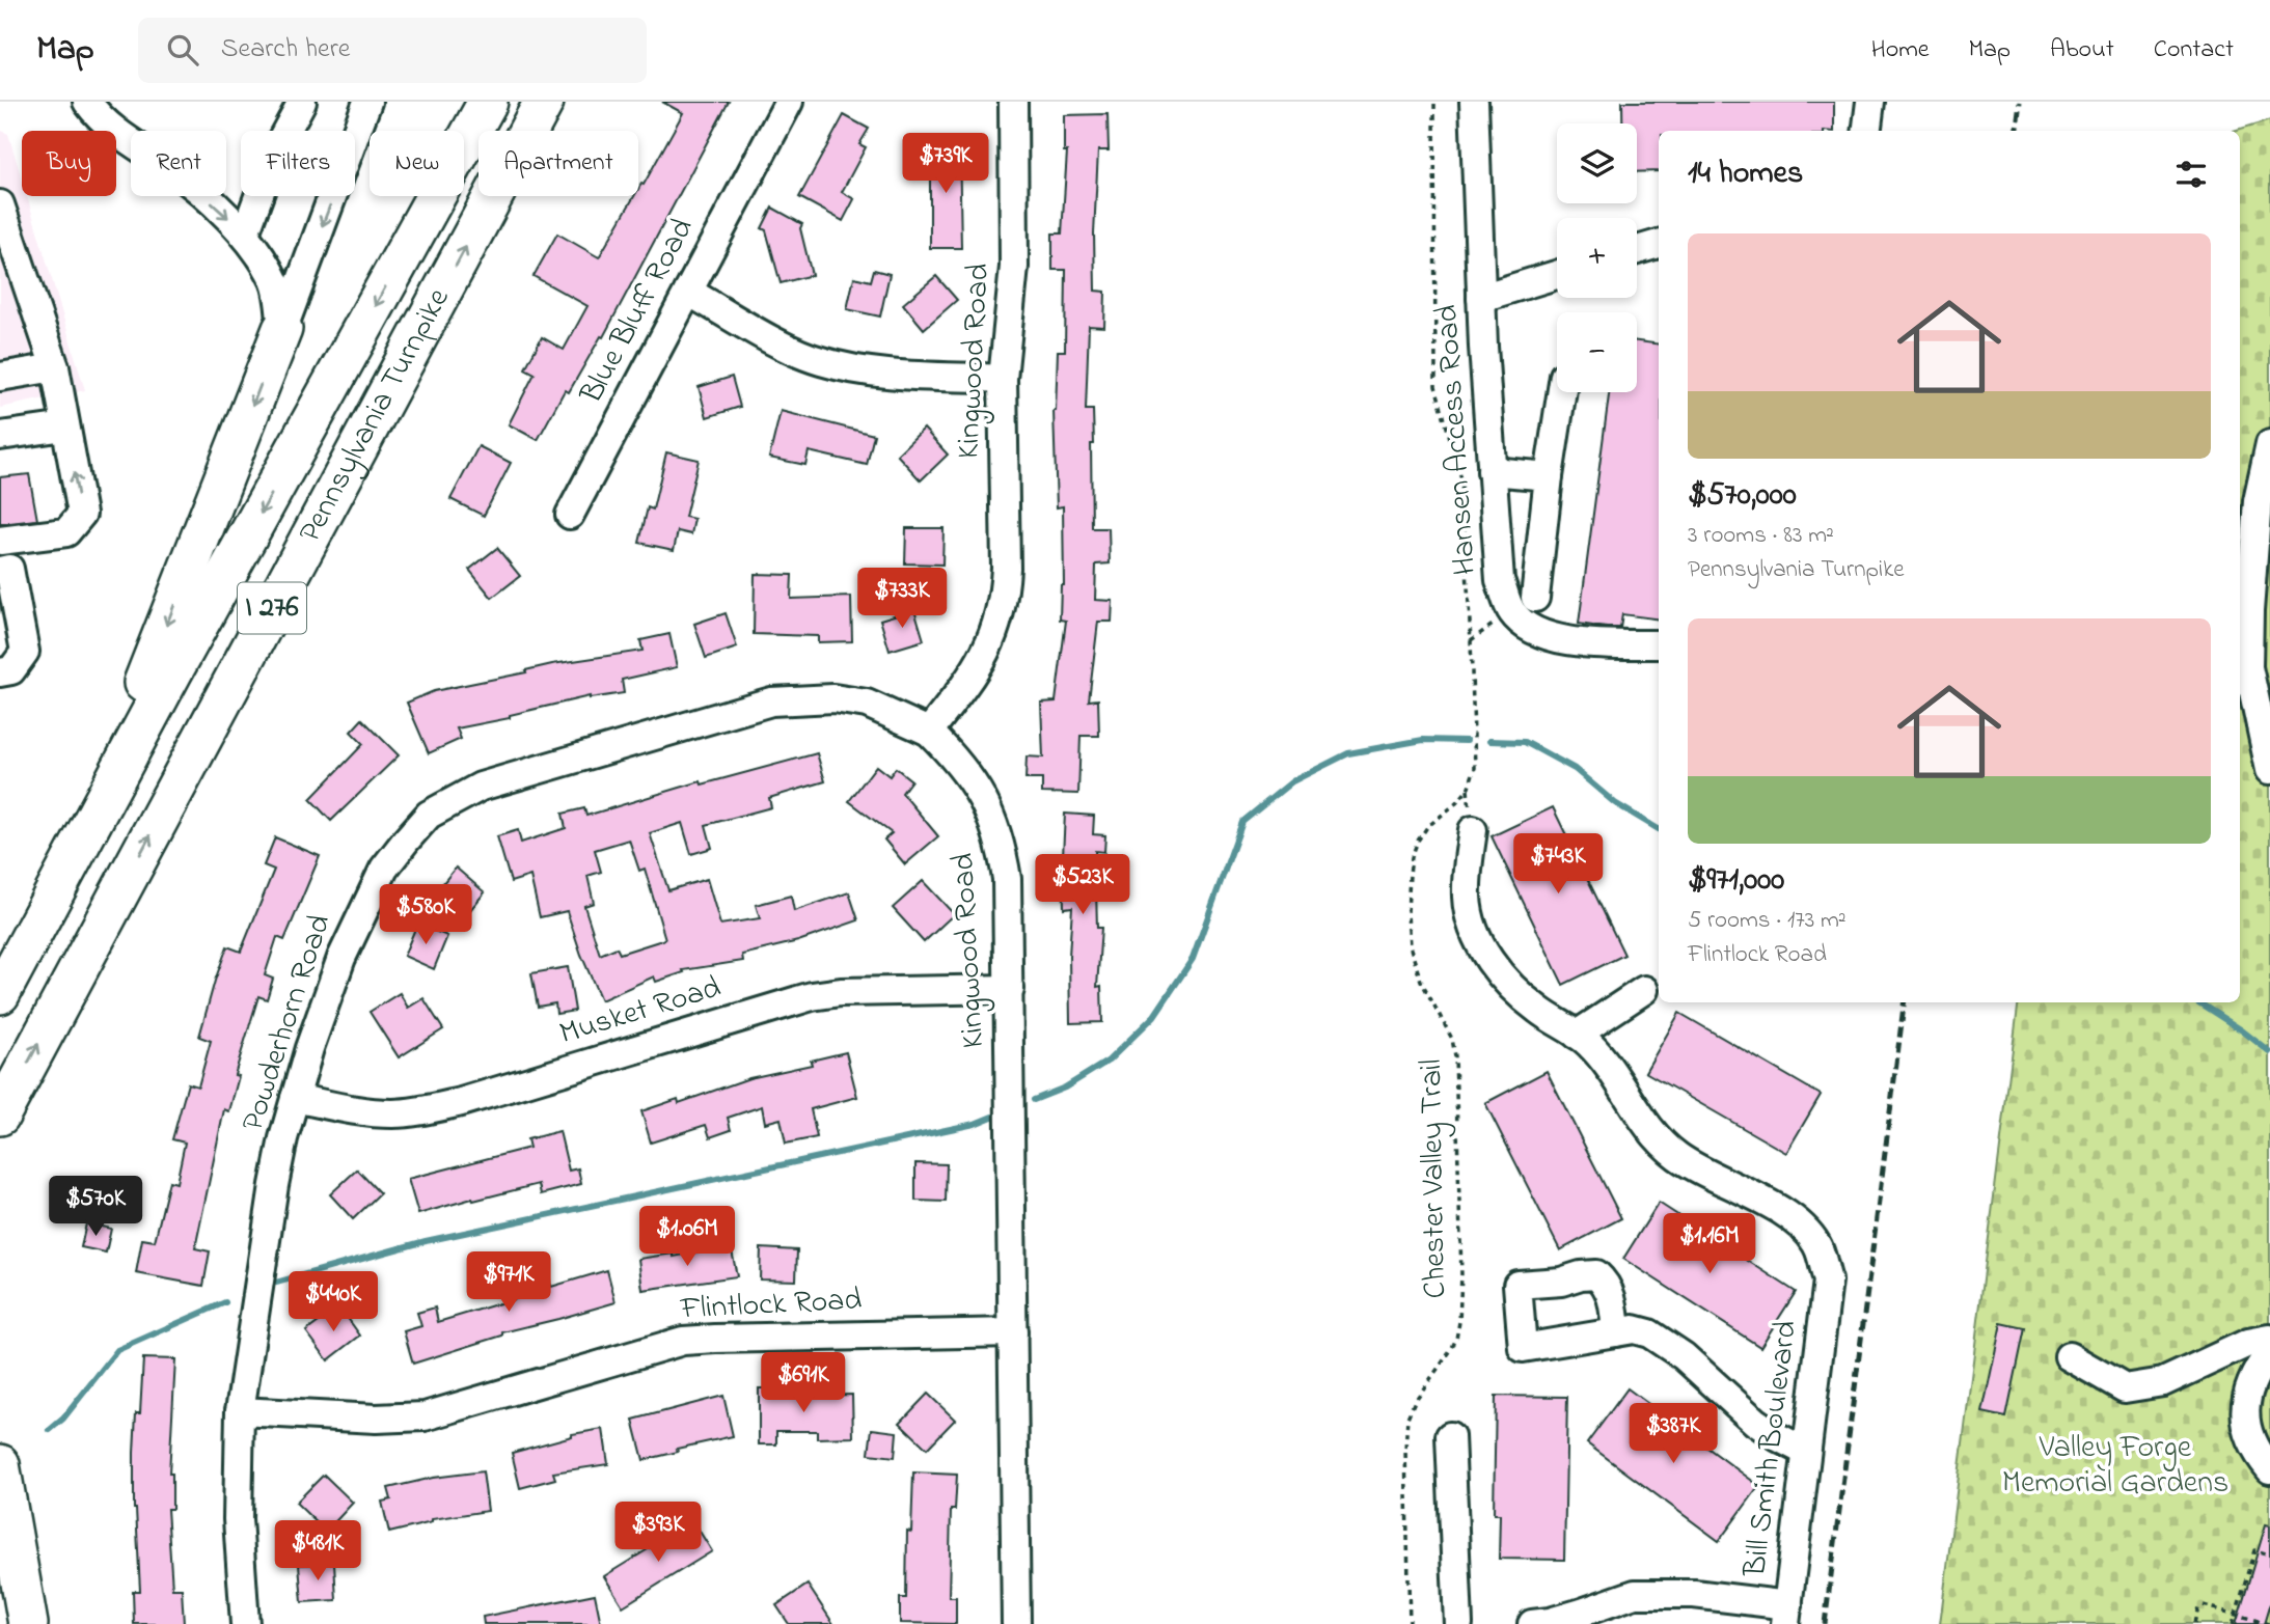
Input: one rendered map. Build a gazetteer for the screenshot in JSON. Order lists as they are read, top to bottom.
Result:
{
  "streets": {
    "highway": ["Pennsylvania Turnpike", "I 276"],
    "street": [
      "Blue Bluff Road",
      "Kingwood Road",
      "Hansen Access Road",
      "Musket Road",
      "Powderhorn Road",
      "Flintlock Road",
      "Bill Smith Boulevard"
    ],
    "path": ["Chester Valley Trail"]
  },
  "crossings": [
    ["Kingwood Road", "Musket Road"],
    ["Kingwood Road", "Powderhorn Road"],
    ["Kingwood Road", "Flintlock Road"],
    ["Musket Road", "Powderhorn Road"],
    ["Powderhorn Road", "Flintlock Road"]
  ],
  "parks": ["Valley Forge Memorial Gardens"],
  "page": {
    "header": "Map",
    "search": "Search here",
    "nav": [
      "Home",
      "Map",
      "About",
      "Contact"
    ],
    "map_buttons": ["+", "−"],
    "chip": [
      "Buy",
      "Rent",
      "Filters",
      "New",
      "Apartment"
    ],
    "heading": "14 homes",
    "price": [
      "$739K",
      "$733K",
      "$743K",
      "$523K",
      "$580K",
      "$570K",
      "$1.06M",
      "$1.16M",
      "$971K",
      "$440K",
      "$691K",
      "$387K",
      "$393K",
      "$481K"
    ],
    "list": [
      {
        "name": "$570,000",
        "note": "3 rooms · 83 m² · Pennsylvania Turnpike"
      },
      {
        "name": "$971,000",
        "note": "5 rooms · 173 m² · Flintlock Road"
      }
    ]
  }
}
